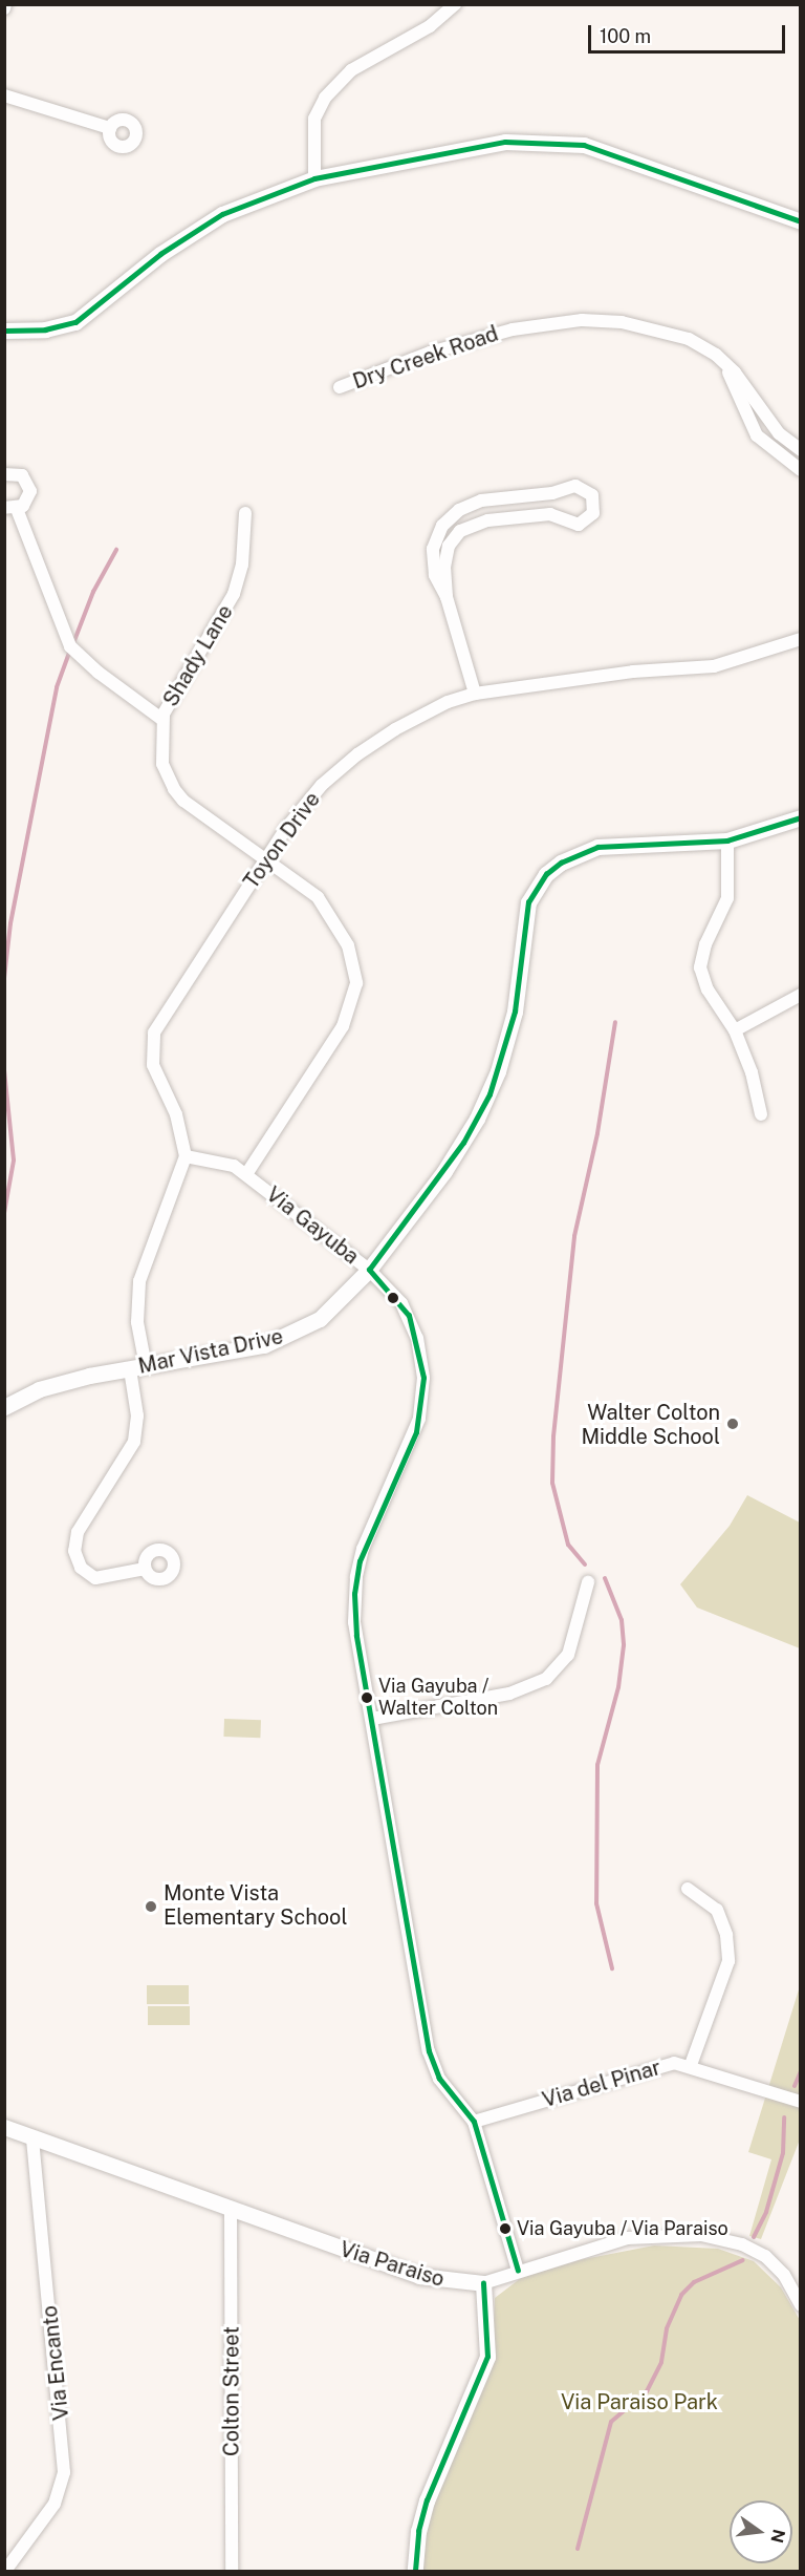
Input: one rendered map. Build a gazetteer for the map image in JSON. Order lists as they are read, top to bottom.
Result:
{
  "streets": {
    "street": [
      "Dry Creek Road",
      "Shady Lane",
      "Toyon Drive",
      "Via Gayuba",
      "Mar Vista Drive",
      "Via del Pinar",
      "Via Paraiso",
      "Via Encanto",
      "Colton Street"
    ]
  },
  "crossings": [
    ["Shady Lane", "Toyon Drive"],
    ["Shady Lane", "Via Gayuba"],
    ["Toyon Drive", "Via Gayuba"],
    ["Via Gayuba", "Mar Vista Drive"],
    ["Via Gayuba", "Via del Pinar"],
    ["Via Gayuba", "Via Paraiso"],
    ["Via Paraiso", "Via Encanto"],
    ["Via Paraiso", "Colton Street"]
  ],
  "parks": ["Via Paraiso Park"],
  "places": [
    "Walter Colton Middle School",
    "Via Gayuba / Walter Colton",
    "Monte Vista Elementary School",
    "Via Gayuba / Via Paraiso"
  ],
  "scale_bar": "100 m",
  "north": "right"
}
